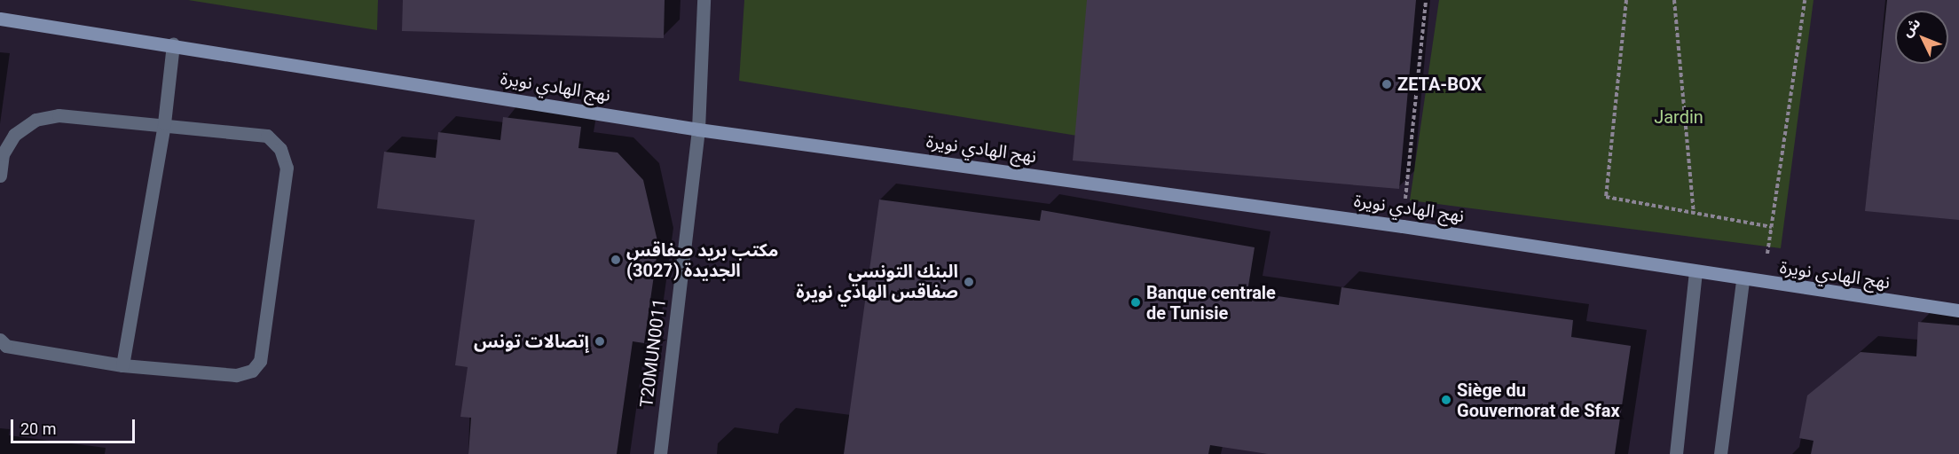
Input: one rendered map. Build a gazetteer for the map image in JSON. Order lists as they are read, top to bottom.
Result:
{
  "streets": {
    "street": ["نهج الهادي نويرة", "T20MUN0011"]
  },
  "crossings": [
    ["نهج الهادي نويرة", "T20MUN0011"]
  ],
  "parks": ["Jardin"],
  "places": [
    "ZETA-BOX",
    "مكتب بريد صفاقس الجديدة (3027)",
    "البنك التونسي صفاقس الهادي نويرة",
    "Banque centrale de Tunisie",
    "إتصالات تونس",
    "Siège du Gouvernorat de Sfax"
  ],
  "scale_bar": "20 m",
  "north": "top left"
}
